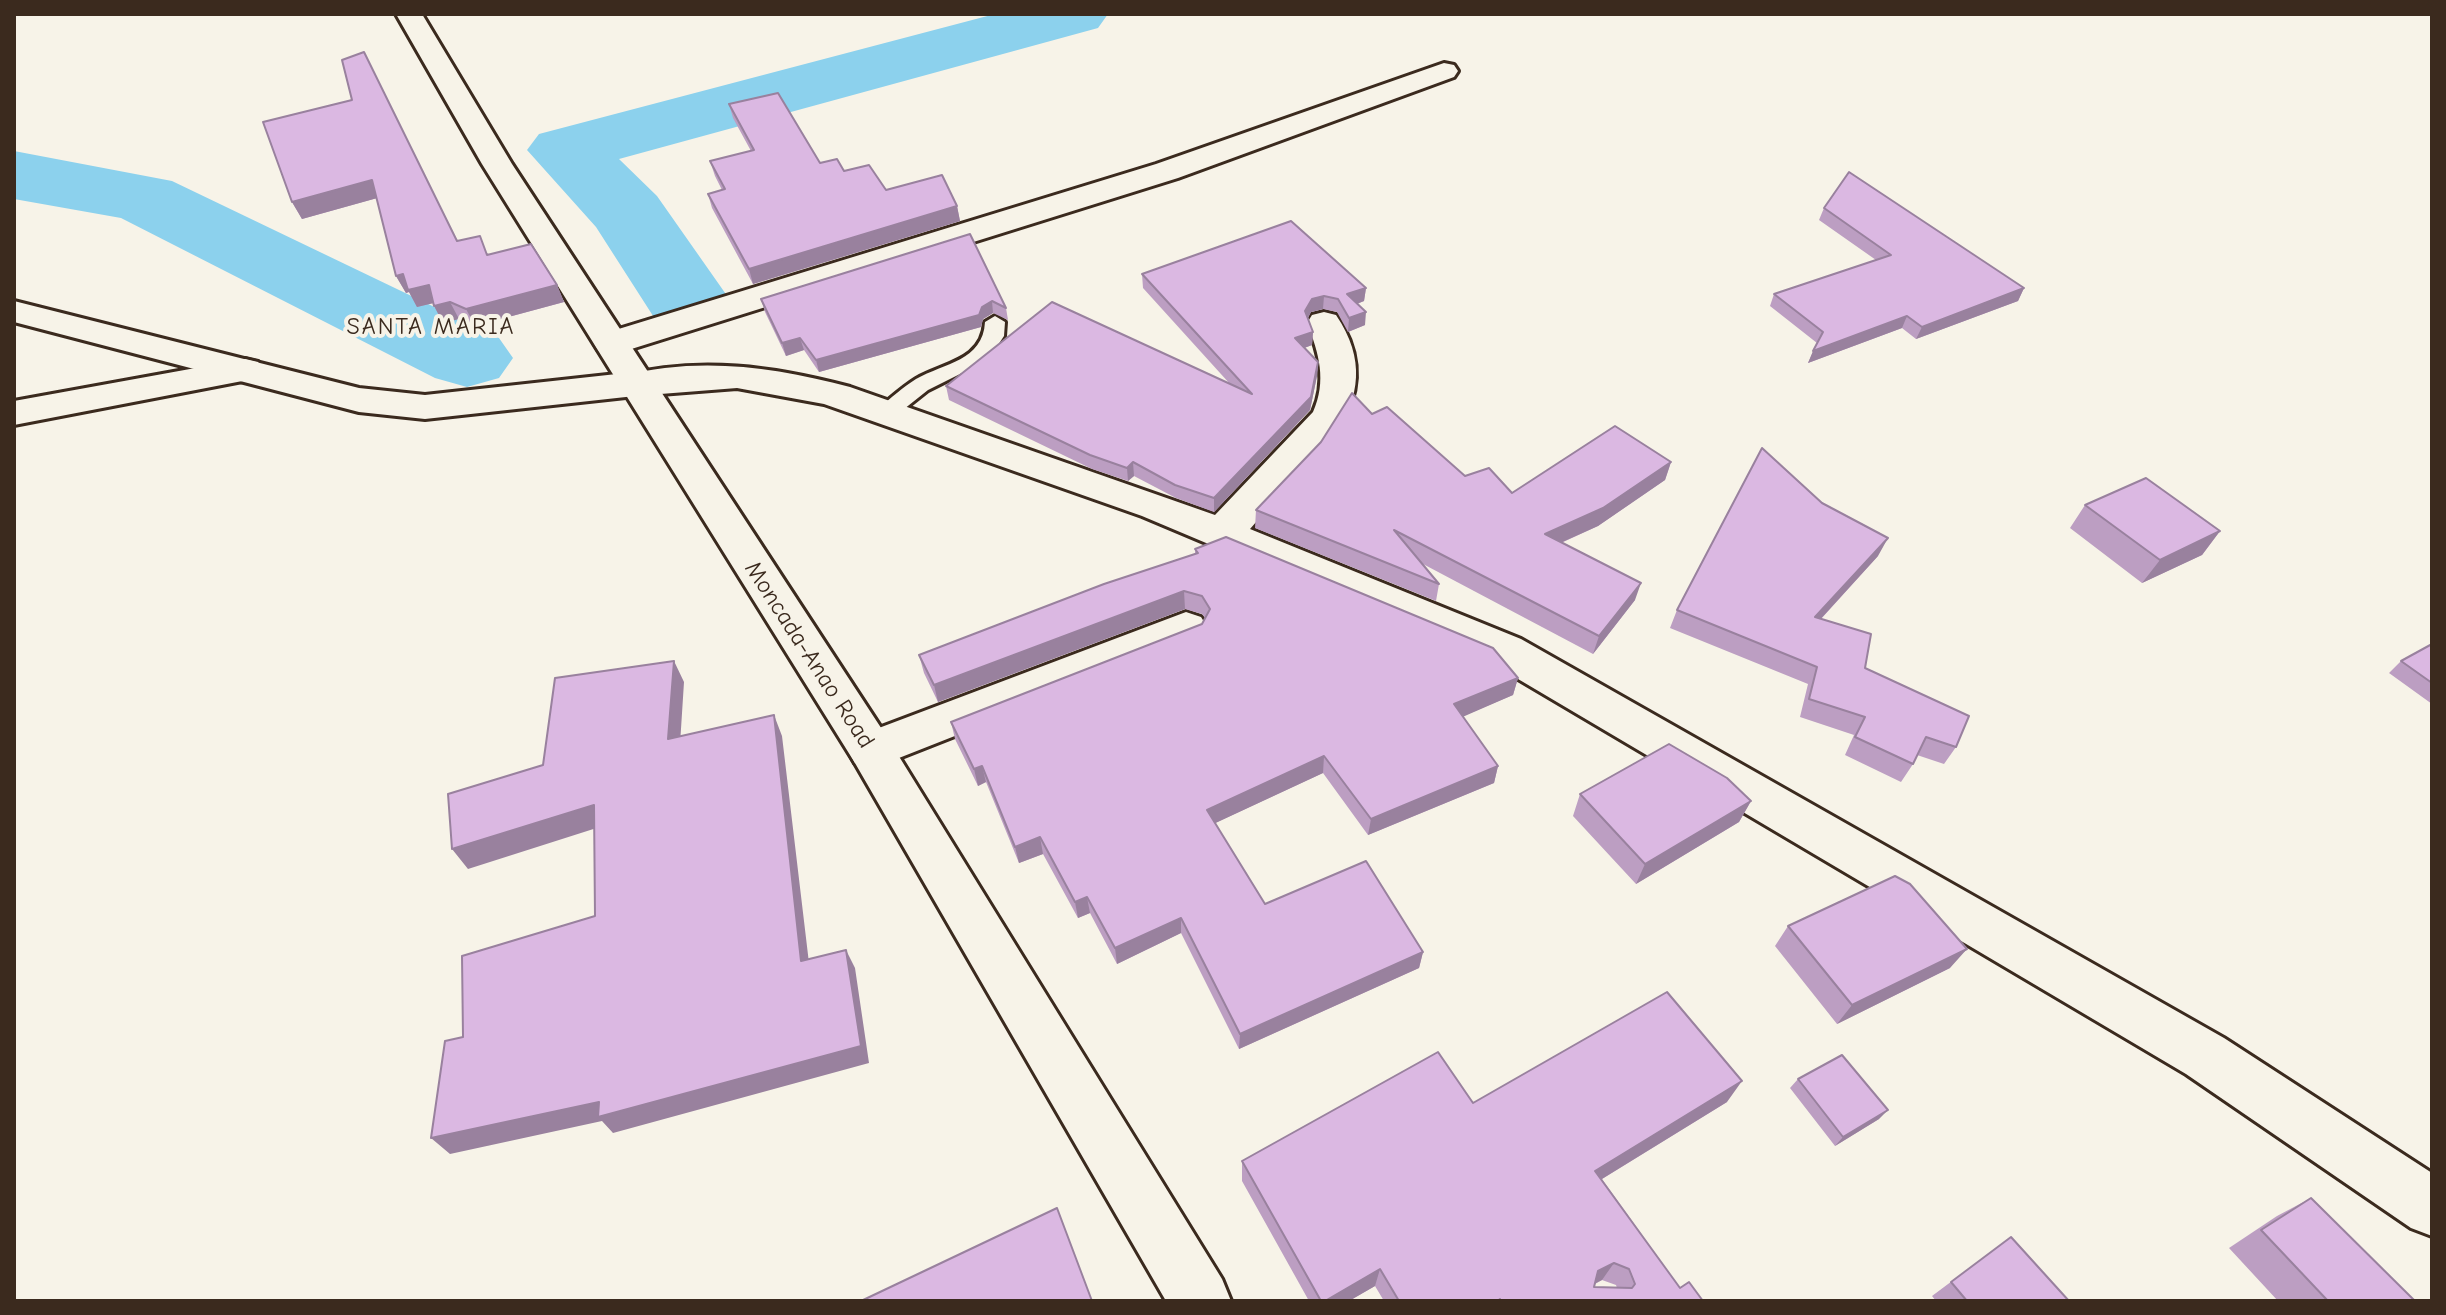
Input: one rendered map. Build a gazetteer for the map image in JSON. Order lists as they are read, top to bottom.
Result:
{
  "streets": {
    "street": ["Moncada-Anao Road"]
  },
  "districts": ["SANTA MARIA"]
}
